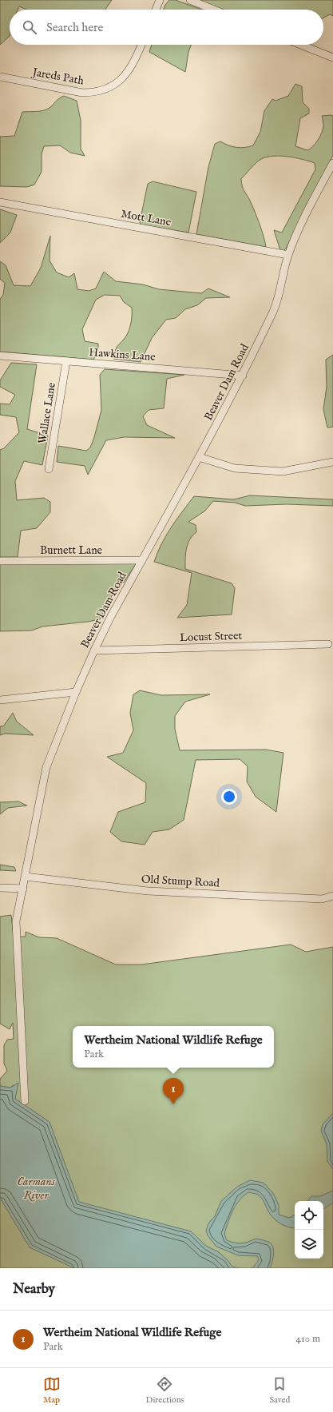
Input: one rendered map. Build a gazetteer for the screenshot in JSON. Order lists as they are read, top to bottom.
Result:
{
  "streets": {
    "street": [
      "Jareds Path",
      "Mott Lane",
      "Hawkins Lane",
      "Beaver Dam Road",
      "Wallace Lane",
      "Burnett Lane",
      "Locust Street",
      "Old Stump Road"
    ]
  },
  "crossings": [
    ["Mott Lane", "Beaver Dam Road"],
    ["Hawkins Lane", "Beaver Dam Road"],
    ["Hawkins Lane", "Wallace Lane"],
    ["Beaver Dam Road", "Burnett Lane"],
    ["Beaver Dam Road", "Locust Street"],
    ["Beaver Dam Road", "Old Stump Road"]
  ],
  "water": ["Carmans River"],
  "page": {
    "search": "Search here",
    "popup": ["Wertheim National Wildlife Refuge", "Park"],
    "pins": "1",
    "heading": "Nearby",
    "list": [
      {
        "mark": "1",
        "name": "Wertheim National Wildlife Refuge",
        "note": "Park",
        "value": "410 m"
      }
    ],
    "nav": ["Map", "Directions", "Saved"]
  }
}
